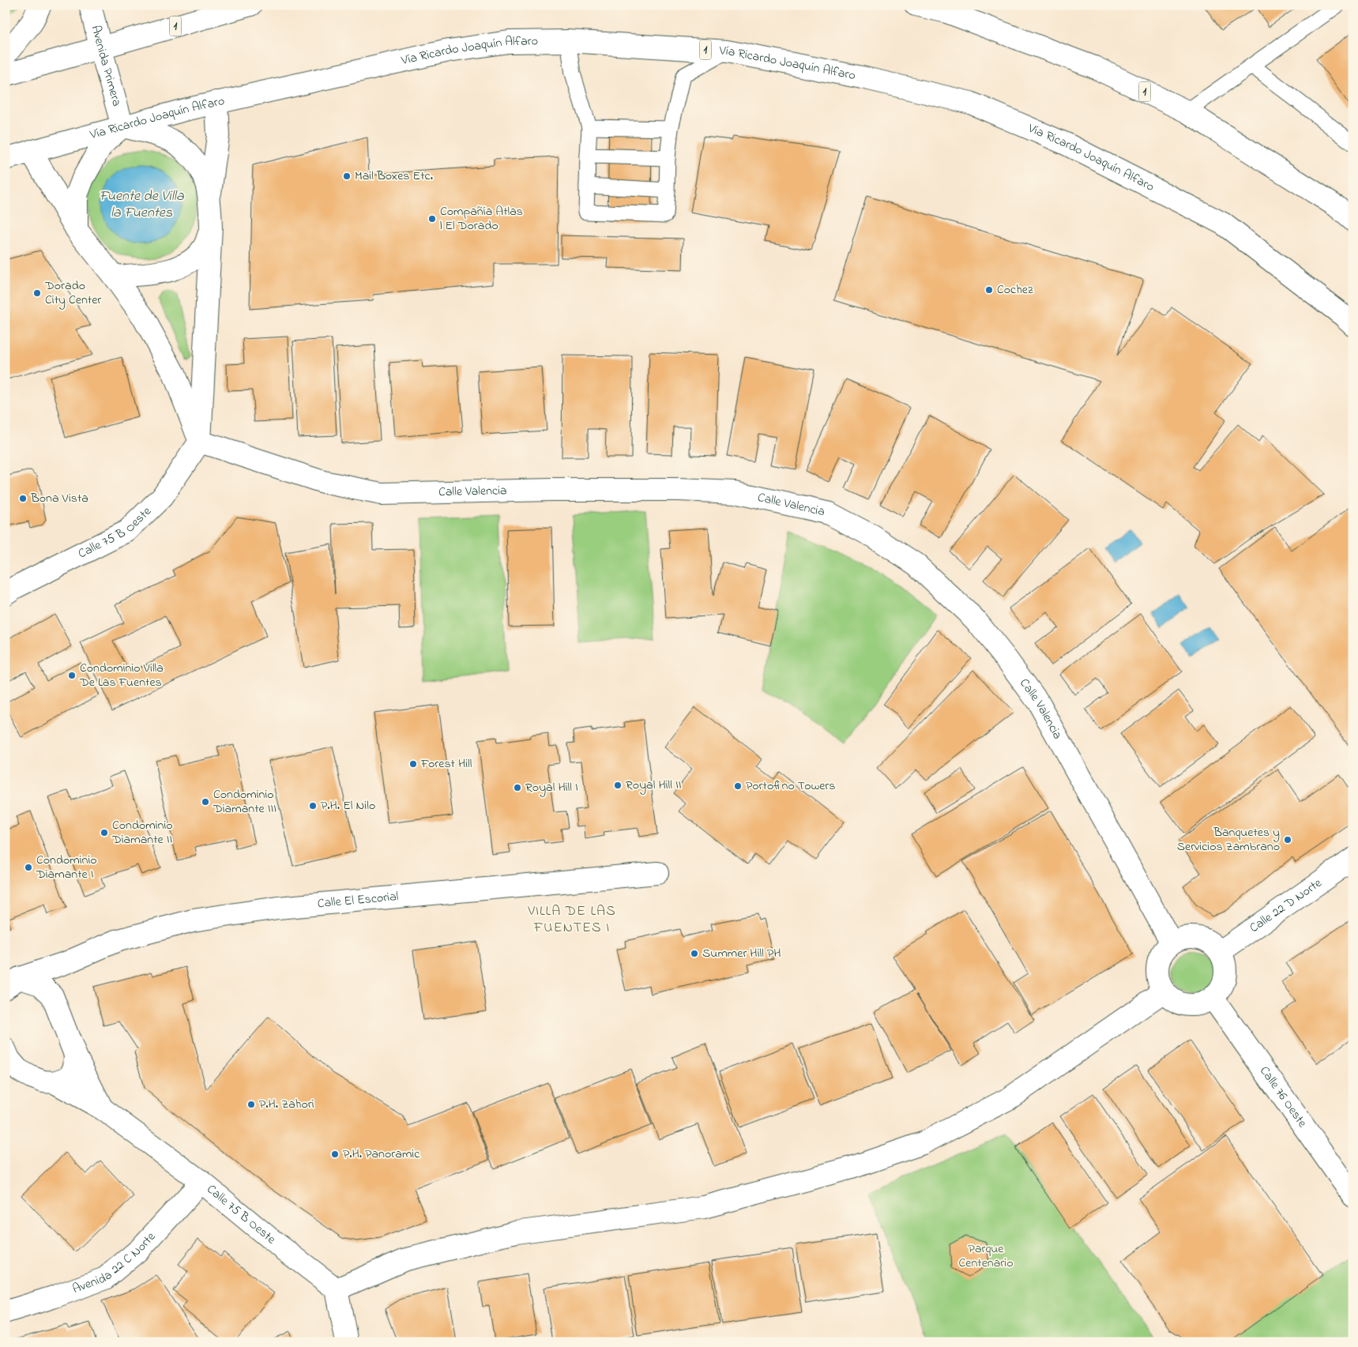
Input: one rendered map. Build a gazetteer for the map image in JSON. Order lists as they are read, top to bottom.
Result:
{
  "streets": {
    "street": [
      "1",
      "Vía Ricardo Joaquín Alfaro",
      "Avenida Primera",
      "Calle Valencia",
      "Calle 75 B Oeste",
      "Calle El Escorial",
      "Calle 22 D Norte",
      "Calle 76 Oeste",
      "Avenida 22 C Norte"
    ]
  },
  "crossings": [
    ["1", "Avenida Primera"],
    ["Vía Ricardo Joaquín Alfaro", "Avenida Primera"],
    ["Calle Valencia", "Calle 75 B Oeste"],
    ["Calle Valencia", "Calle 22 D Norte"],
    ["Calle Valencia", "Calle 76 Oeste"],
    ["Calle 75 B Oeste", "Avenida 22 C Norte"],
    ["Calle 22 D Norte", "Calle 76 Oeste"]
  ],
  "districts": ["VILLA DE LAS FUENTES I"],
  "water": ["Fuente de Villa la Fuentes"],
  "parks": ["Parque Centenario"],
  "places": [
    "Mail Boxes Etc.",
    "Compañía Atlas | El Dorado",
    "Cochez",
    "Dorado City Center",
    "Bona Vista",
    "Condominio Villa De Las Fuentes",
    "Forest Hill",
    "Royal Hill II",
    "Portofino Towers",
    "Royal Hill I",
    "Condominio Diamante III",
    "P.H. El Nilo",
    "Condominio Diamante II",
    "Banquetes y Servicios Zambrano",
    "Condominio Diamante I",
    "Summer Hill PH",
    "P.H. Zahori",
    "P.H. Panoramic"
  ]
}
